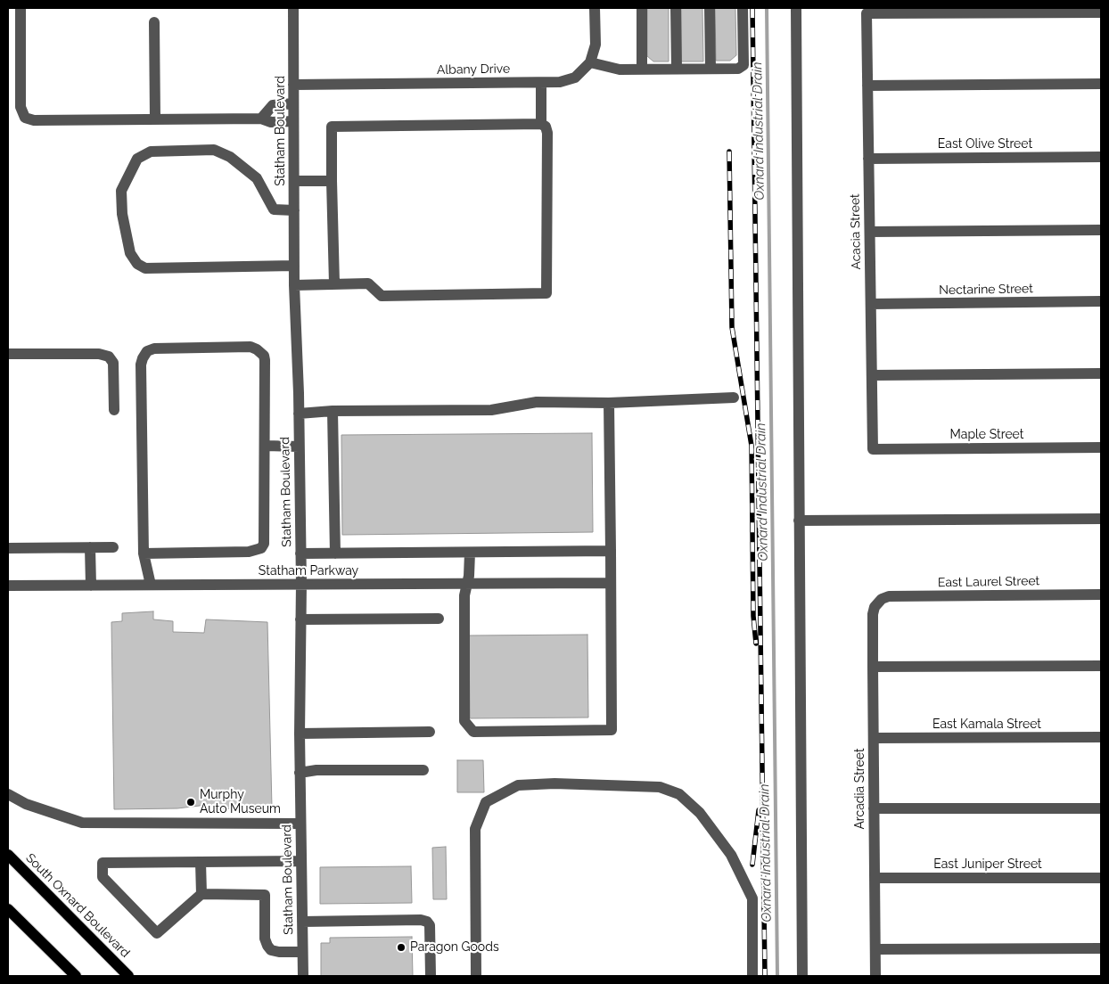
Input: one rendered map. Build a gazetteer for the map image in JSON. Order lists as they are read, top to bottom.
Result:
{
  "streets": {
    "main road": ["South Oxnard Boulevard"],
    "street": [
      "Albany Drive",
      "Statham Boulevard",
      "East Olive Street",
      "Acacia Street",
      "Nectarine Street",
      "Maple Street",
      "Statham Parkway",
      "East Laurel Street",
      "East Kamala Street",
      "Arcadia Street",
      "East Juniper Street"
    ]
  },
  "crossings": [
    ["Albany Drive", "Statham Boulevard"],
    ["Statham Boulevard", "Statham Parkway"],
    ["East Olive Street", "Acacia Street"],
    ["Acacia Street", "Nectarine Street"],
    ["Acacia Street", "Maple Street"],
    ["East Laurel Street", "Arcadia Street"],
    ["East Kamala Street", "Arcadia Street"],
    ["Arcadia Street", "East Juniper Street"]
  ],
  "water": ["Oxnard Industrial Drain"],
  "places": ["Murphy Auto Museum", "Paragon Goods"]
}
